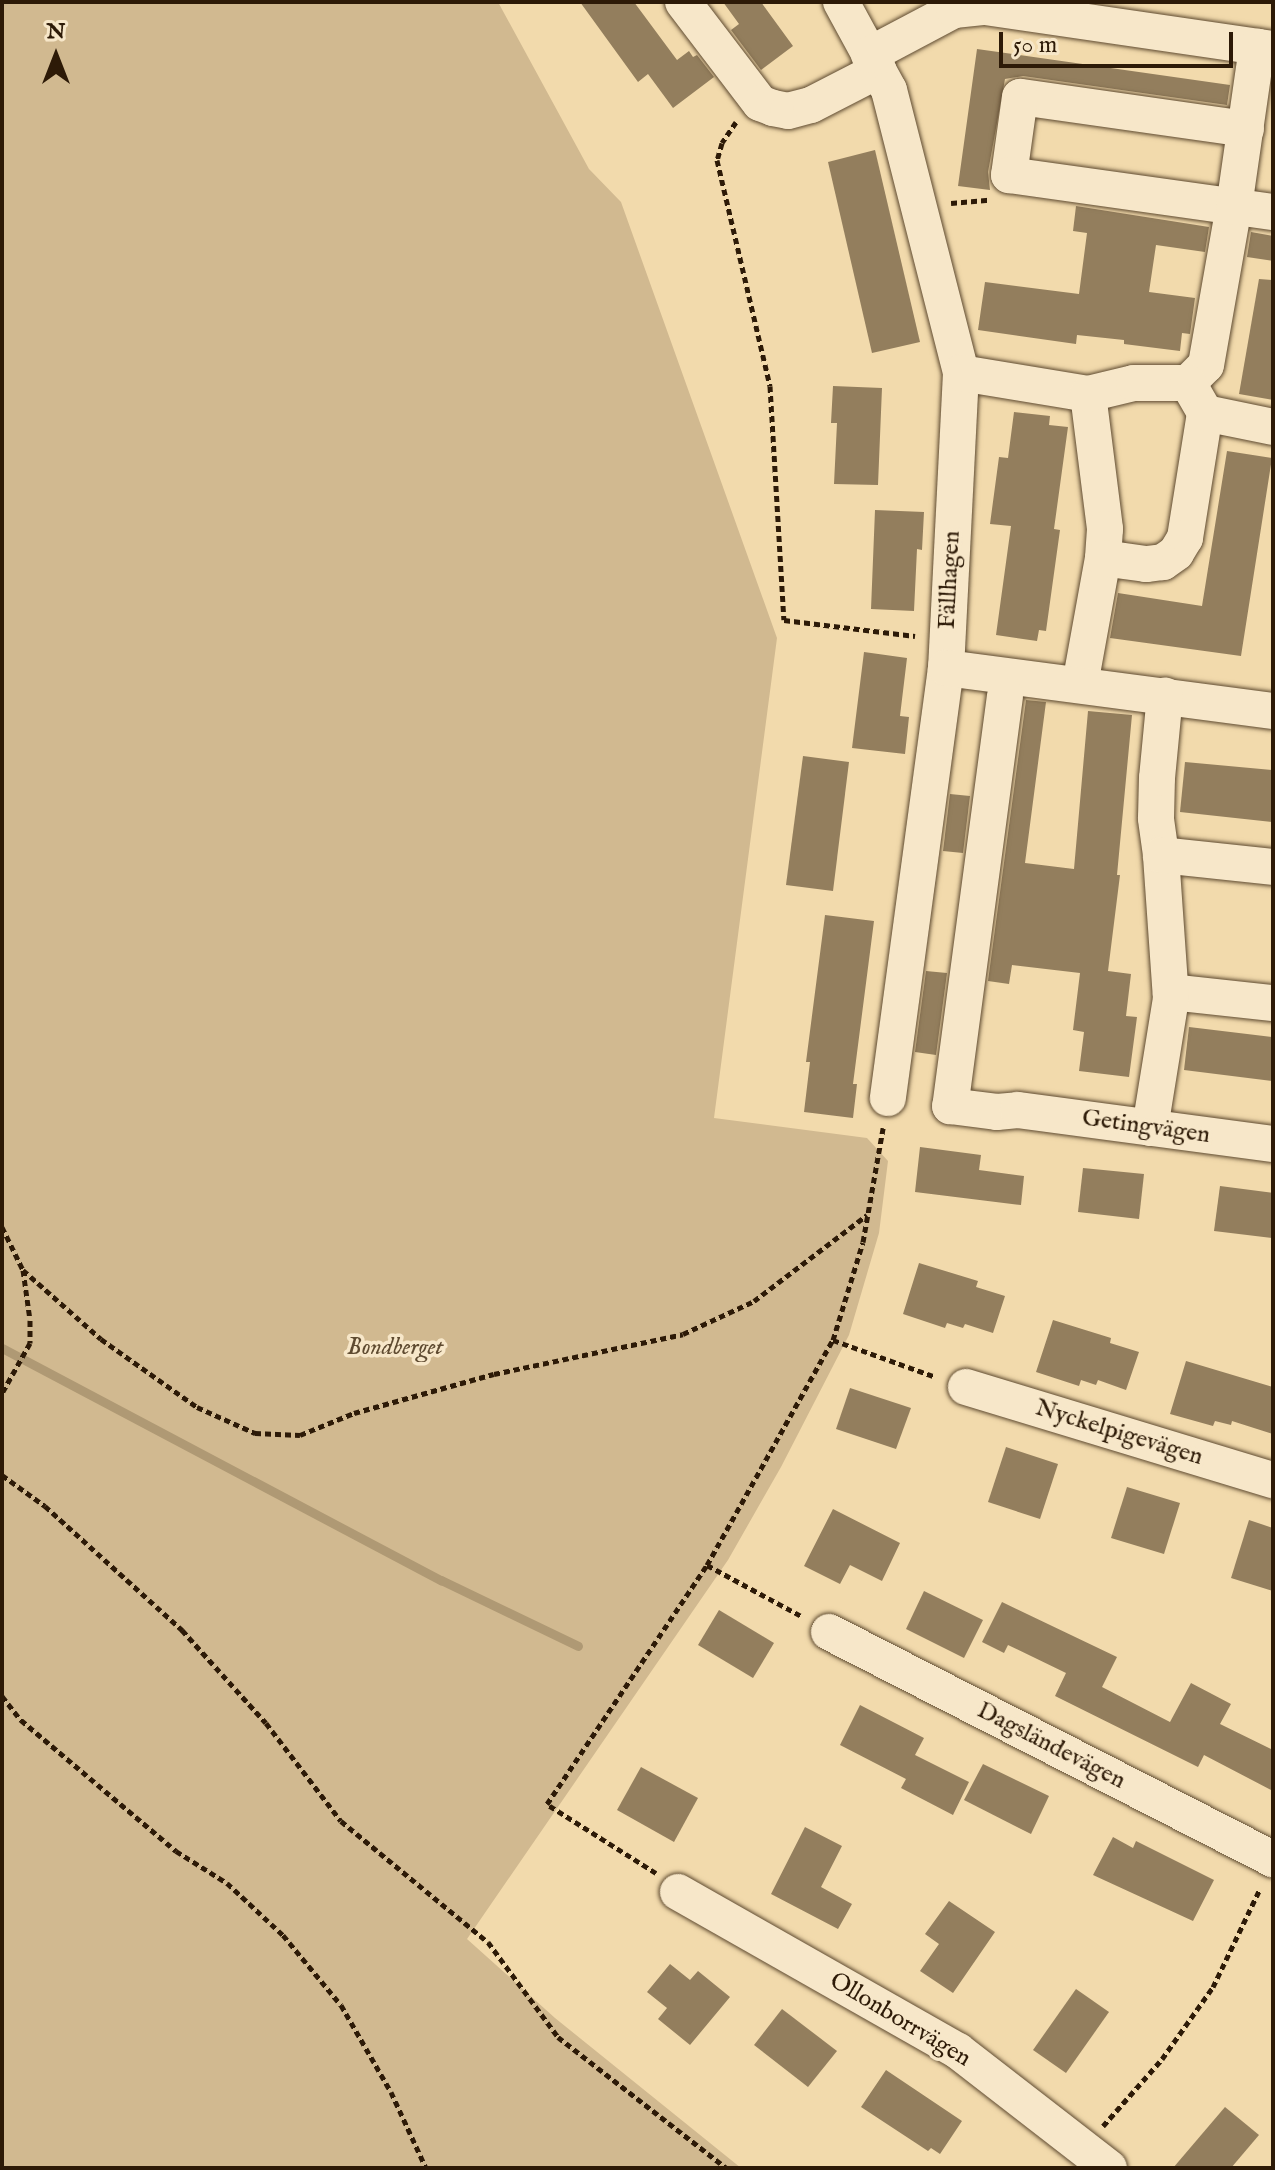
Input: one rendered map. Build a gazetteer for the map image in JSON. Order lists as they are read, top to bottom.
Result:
{
  "streets": {
    "street": [
      "Fällhagen",
      "Getingvägen",
      "Nyckelpigevägen",
      "Dagsländevägen",
      "Ollonborrvägen"
    ]
  },
  "parks": ["Bondberget"],
  "scale_bar": "50 m",
  "north": "top"
}
